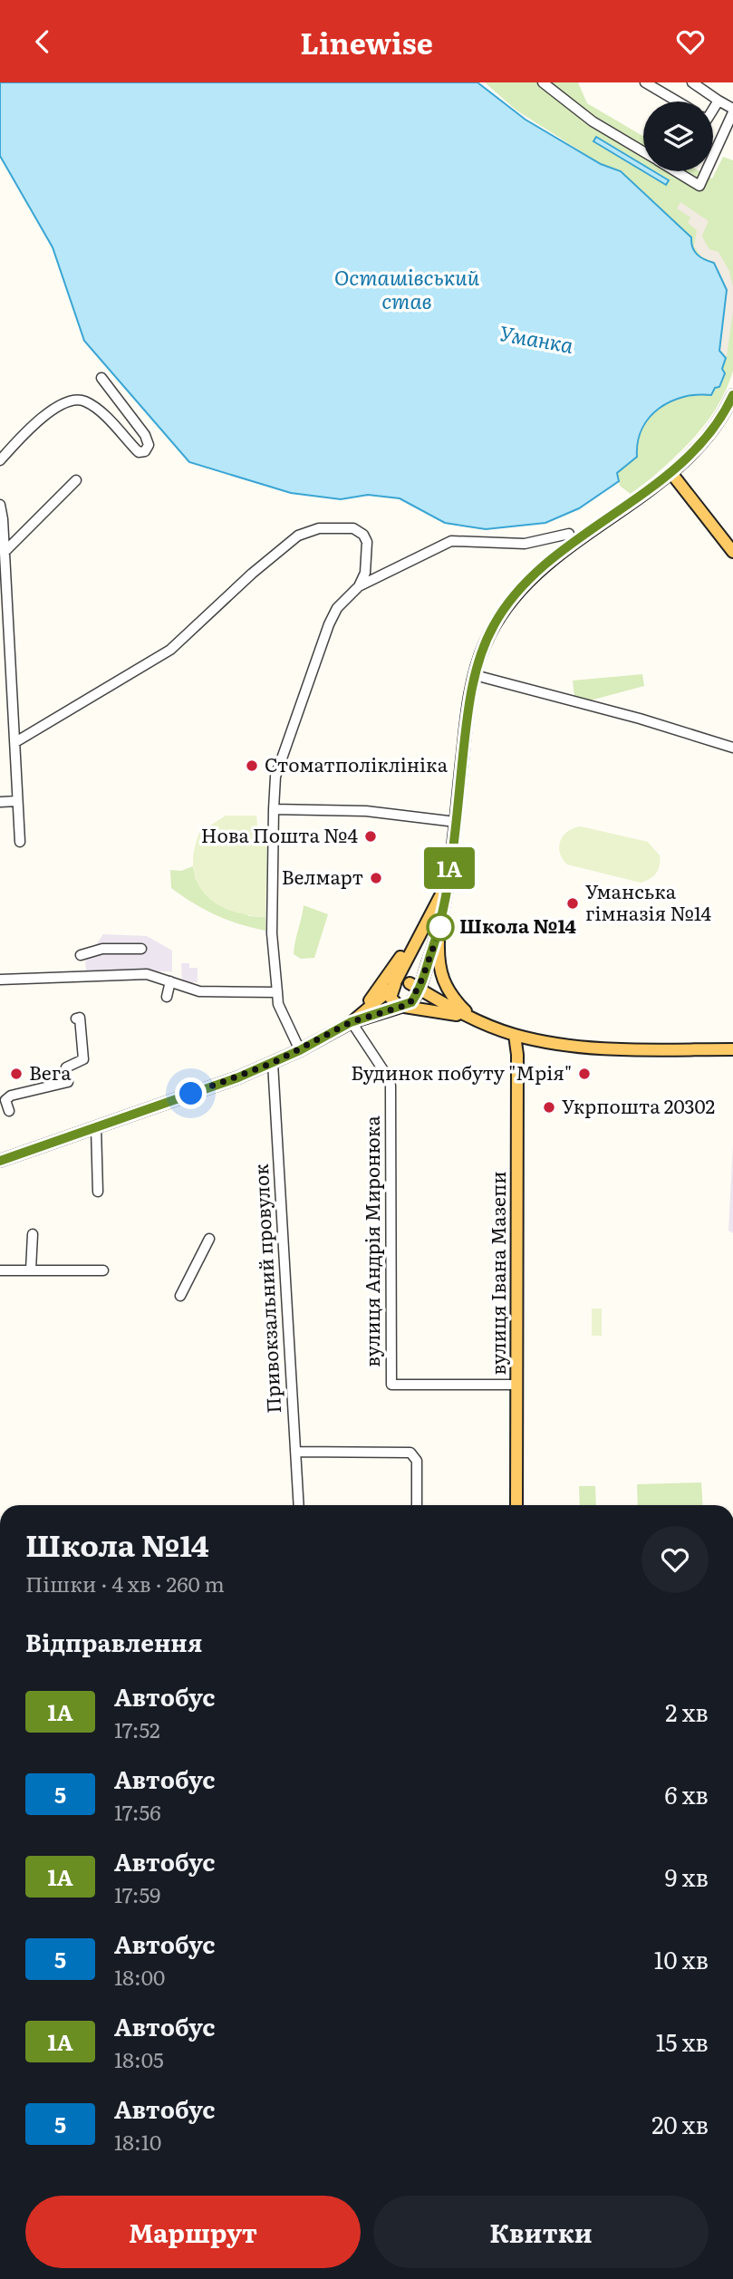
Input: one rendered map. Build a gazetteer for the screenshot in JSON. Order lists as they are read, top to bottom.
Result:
{
  "streets": {
    "main road": ["вулиця Івана Мазепи"],
    "street": ["вулиця Андрія Миронюка", "Привокзальний провулок"]
  },
  "crossings": [
    ["вулиця Андрія Миронюка", "вулиця Івана Мазепи"]
  ],
  "water": ["Осташівський став", "Уманка"],
  "places": [
    "Стоматполіклініка",
    "Нова Пошта №4",
    "Велмарт",
    "Уманська гімназія №14",
    "Школа №14",
    "Вега",
    "Будинок побуту \"Мрія\"",
    "Укрпошта 20302"
  ],
  "lines": ["bus line 1А"],
  "page": {
    "header": "Linewise",
    "on_map": "1А",
    "heading": [
      ["Школа №14", "Пішки · 4 хв · 260 m"],
      "Відправлення"
    ],
    "list": [
      {
        "mark": "1А",
        "name": "Автобус",
        "note": "17:52",
        "value": "2 хв"
      },
      {
        "mark": "5",
        "name": "Автобус",
        "note": "17:56",
        "value": "6 хв"
      },
      {
        "mark": "1А",
        "name": "Автобус",
        "note": "17:59",
        "value": "9 хв"
      },
      {
        "mark": "5",
        "name": "Автобус",
        "note": "18:00",
        "value": "10 хв"
      },
      {
        "mark": "1А",
        "name": "Автобус",
        "note": "18:05",
        "value": "15 хв"
      },
      {
        "mark": "5",
        "name": "Автобус",
        "note": "18:10",
        "value": "20 хв"
      }
    ],
    "buttons": ["Маршрут", "Квитки"]
  }
}
